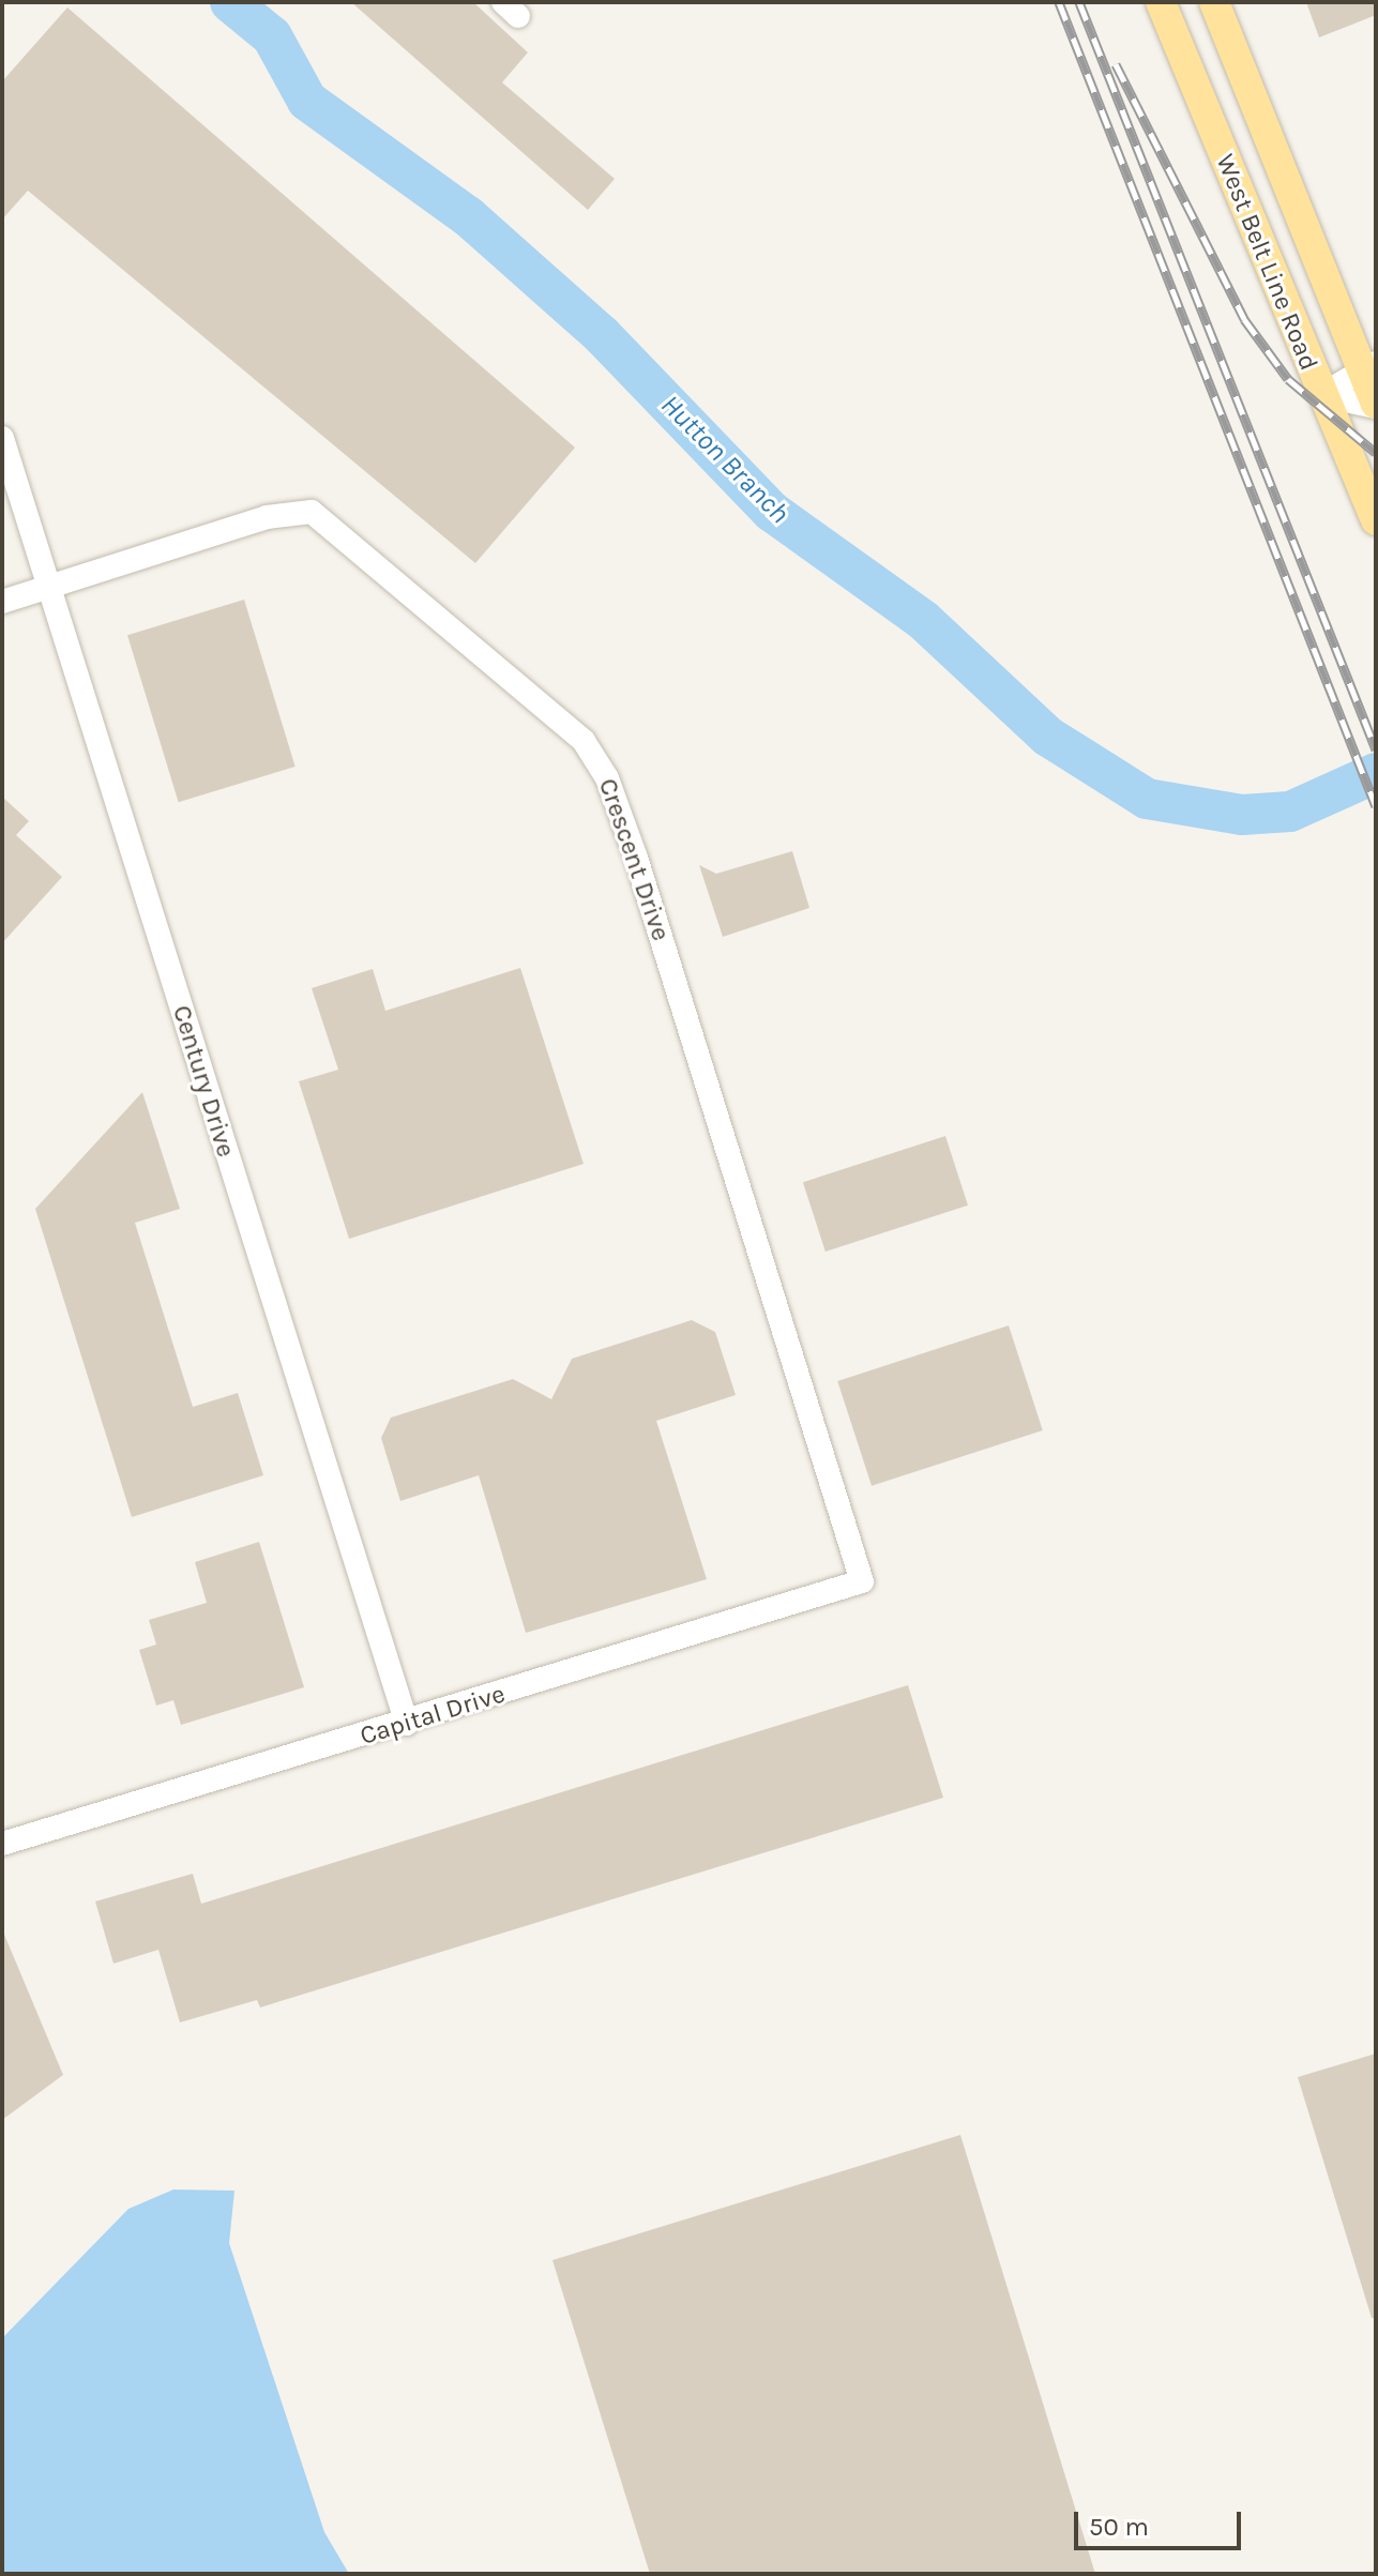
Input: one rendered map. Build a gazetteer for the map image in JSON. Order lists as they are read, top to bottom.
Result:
{
  "streets": {
    "main road": ["West Belt Line Road"],
    "street": ["Crescent Drive", "Century Drive", "Capital Drive"]
  },
  "crossings": [
    ["Crescent Drive", "Century Drive"],
    ["Crescent Drive", "Capital Drive"],
    ["Century Drive", "Capital Drive"]
  ],
  "water": ["Hutton Branch"],
  "scale_bar": "50 m"
}
